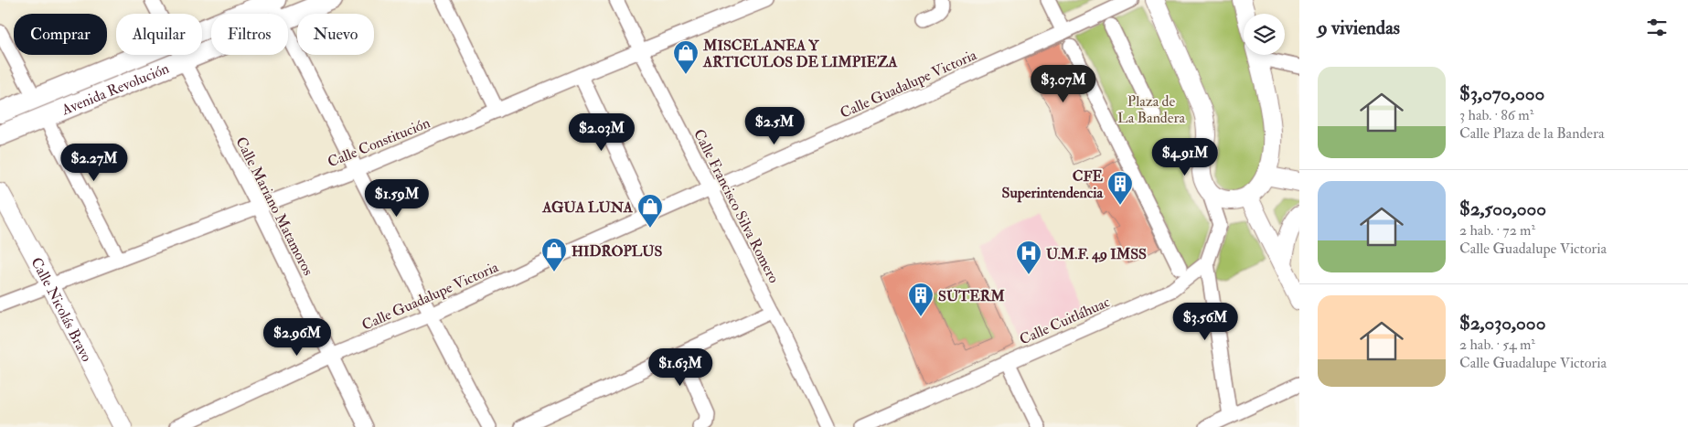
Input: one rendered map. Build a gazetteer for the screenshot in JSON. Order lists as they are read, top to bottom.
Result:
{
  "streets": {
    "main road": ["Avenida Revolución", "Calle Nicolás Bravo"],
    "street": [
      "Calle Guadalupe Victoria",
      "Calle Constitución",
      "Calle Mariano Matamoros",
      "Calle Francisco Silva Romero",
      "Calle Cuitláhuac"
    ]
  },
  "crossings": [
    ["Calle Guadalupe Victoria", "Calle Mariano Matamoros"],
    ["Calle Guadalupe Victoria", "Calle Francisco Silva Romero"],
    ["Avenida Revolución", "Calle Mariano Matamoros"],
    ["Calle Constitución", "Calle Mariano Matamoros"],
    ["Calle Constitución", "Calle Francisco Silva Romero"],
    ["Calle Constitución", "Calle Nicolás Bravo"]
  ],
  "parks": ["Plaza de La Bandera"],
  "places": {
    "shop": ["MISCELANEA Y ARTICULOS DE LIMPIEZA", "AGUA LUNA", "HIDROPLUS"],
    "building": ["CFE Superintendencia", "SUTERM"],
    "hospital": ["U.M.F. 49 IMSS"]
  },
  "page": {
    "heading": "9 viviendas",
    "chip": [
      "Comprar",
      "Alquilar",
      "Filtros",
      "Nuevo"
    ],
    "list": [
      {
        "name": "$3,070,000",
        "note": "3 hab. · 86 m² · Calle Plaza de la Bandera"
      },
      {
        "name": "$2,500,000",
        "note": "2 hab. · 72 m² · Calle Guadalupe Victoria"
      },
      {
        "name": "$2,030,000",
        "note": "2 hab. · 54 m² · Calle Guadalupe Victoria"
      }
    ],
    "price": [
      "$3.07M",
      "$2.5M",
      "$2.03M",
      "$4.91M",
      "$2.27M",
      "$1.59M",
      "$3.56M",
      "$2.96M",
      "$1.63M"
    ]
  }
}
